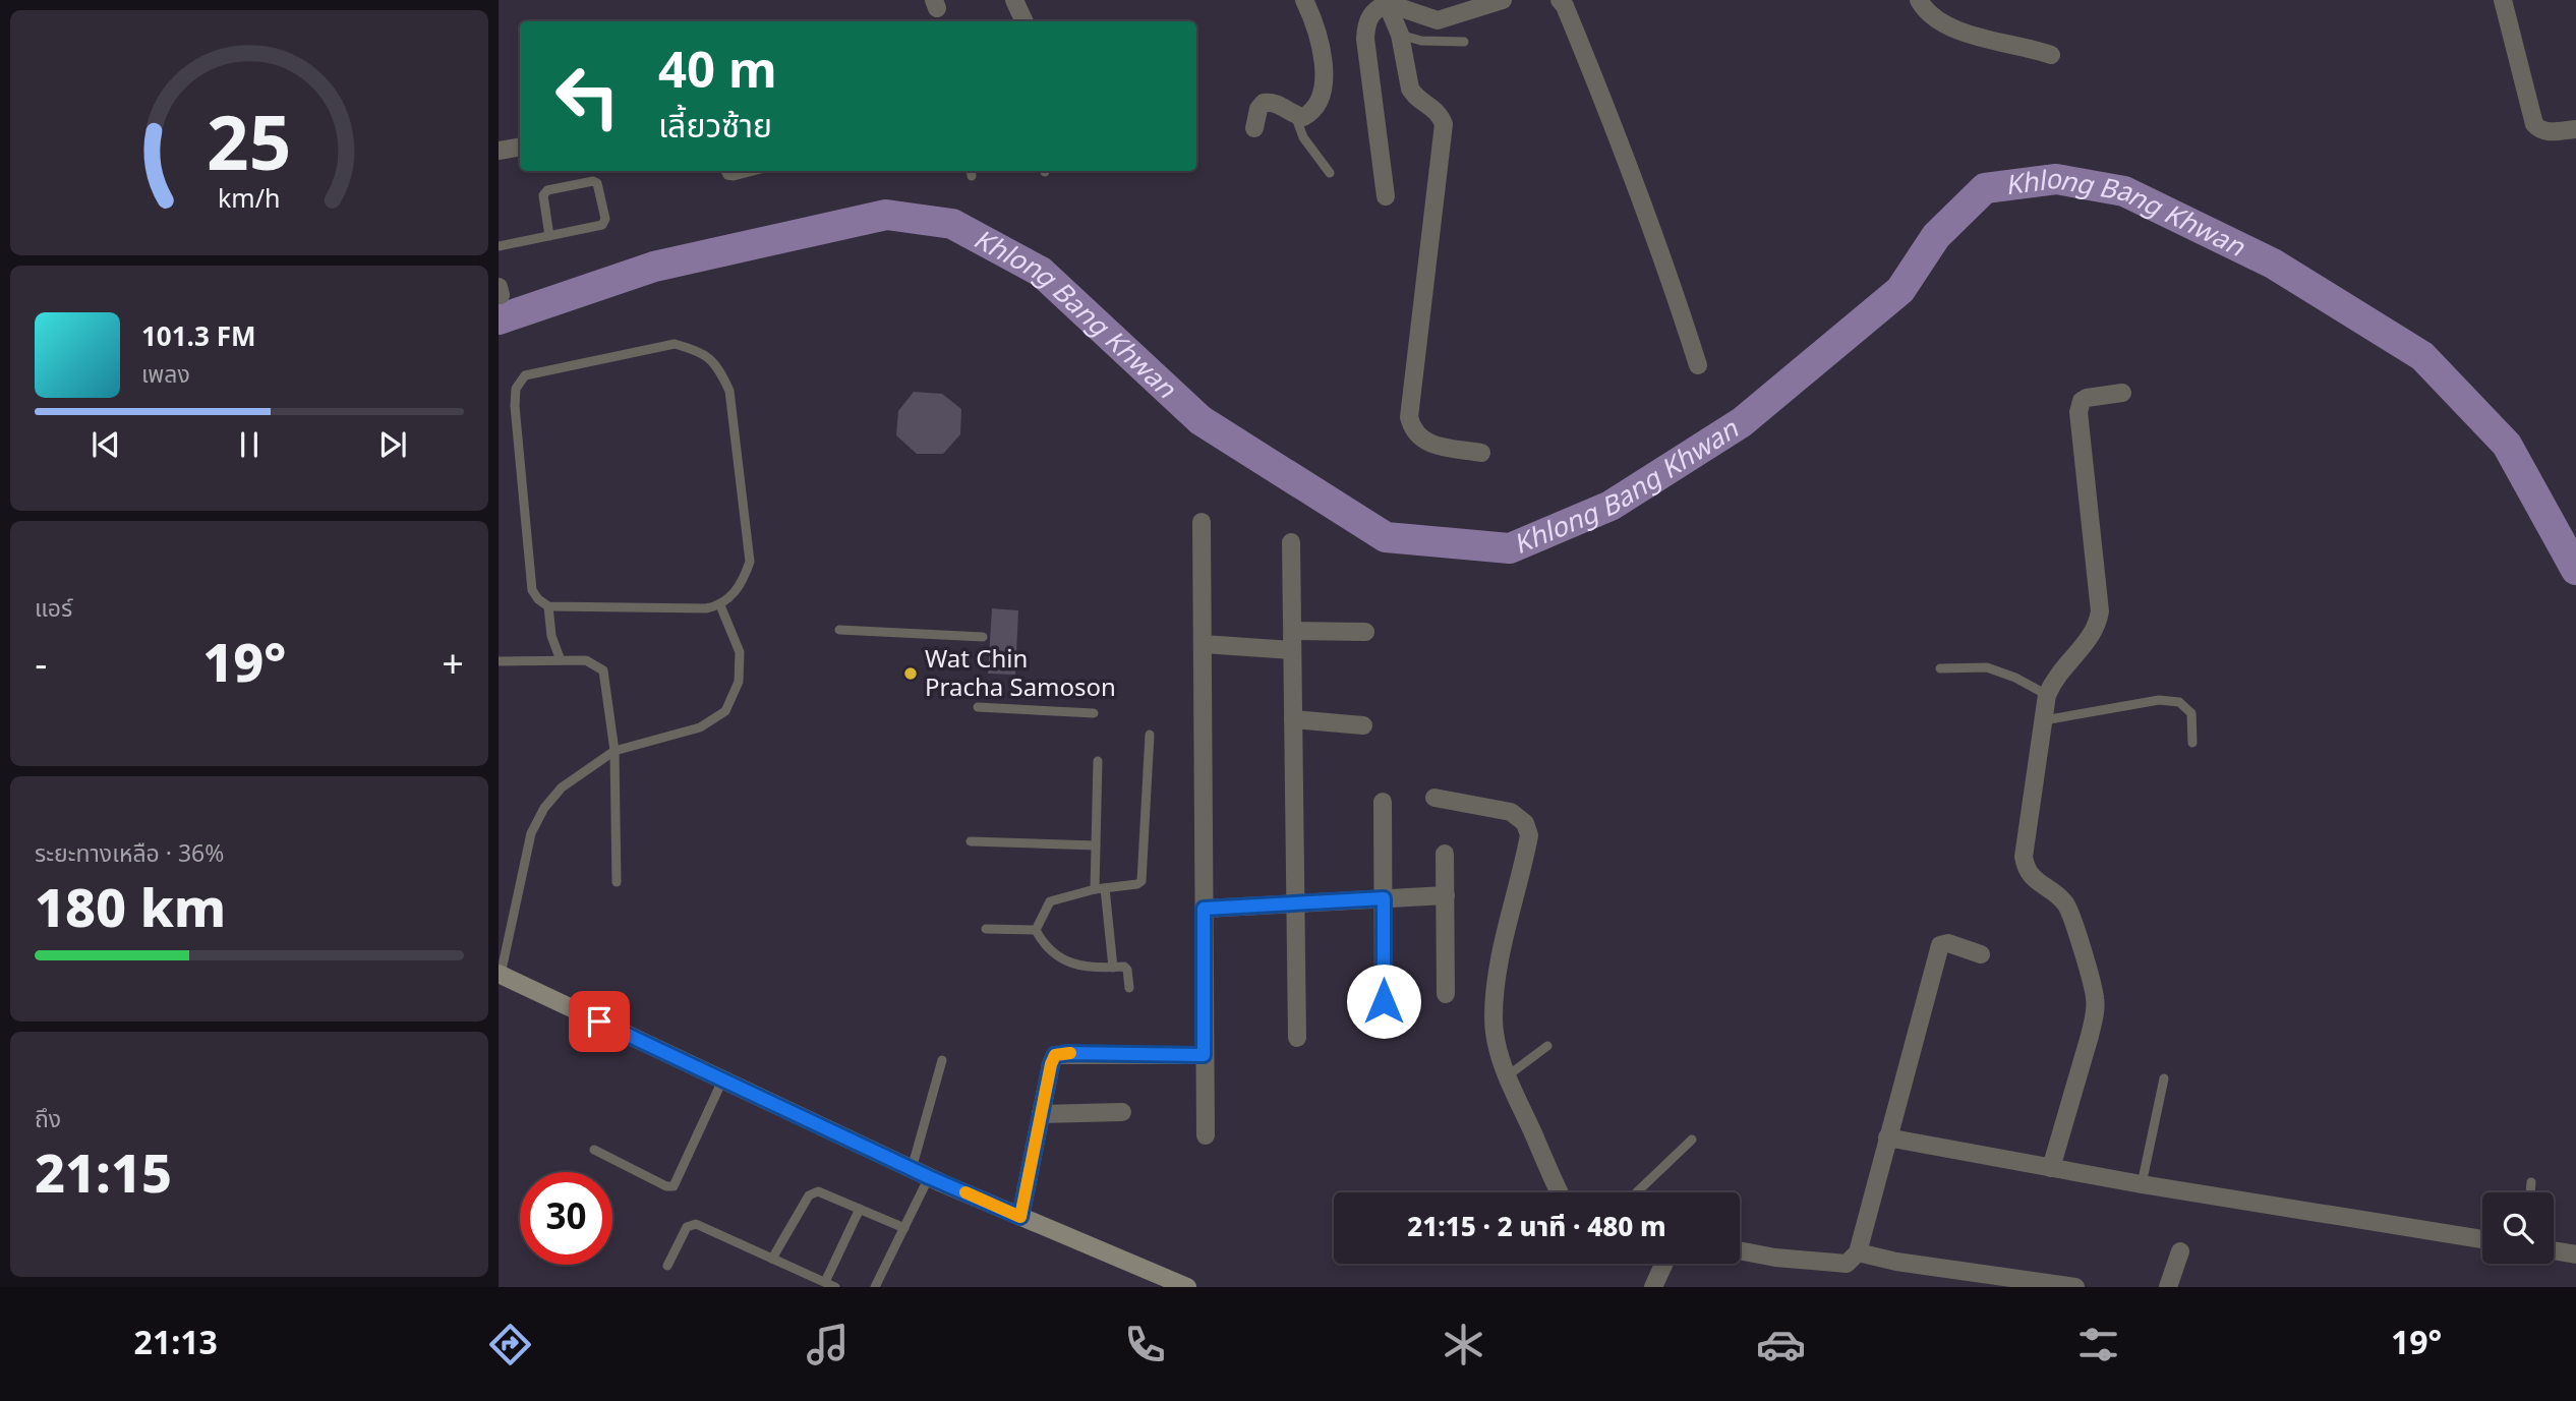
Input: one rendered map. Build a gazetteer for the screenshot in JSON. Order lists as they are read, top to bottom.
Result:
{
  "water": ["Khlong Bang Khwan"],
  "places": ["Wat Chin Pracha Samoson"],
  "page": {
    "turn": ["40 m", "เลี้ยวซ้าย"],
    "song": ["101.3 FM", "เพลง"],
    "tile": [
      "แอร์",
      ["ระยะทางเหลือ · 36%", "180 km"],
      ["ถึง", "21:15"]
    ],
    "heat": ["−", "19°", "+"],
    "limit": "30",
    "trip": "21:15 · 2 นาที · 480 m",
    "tabs": ["21:13", "19°"],
    "gauge": ["25", "km/h"]
  }
}
